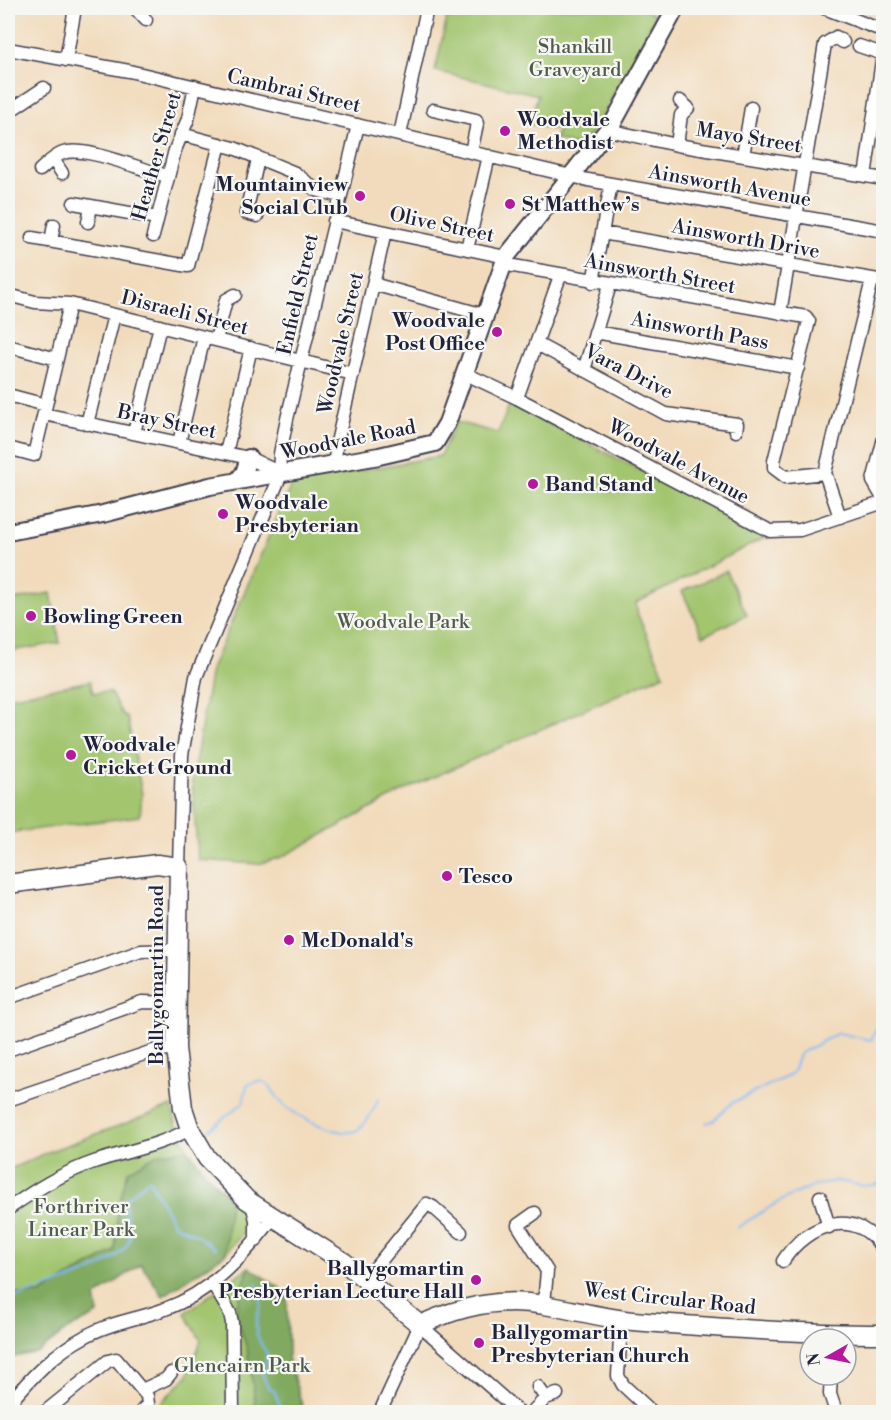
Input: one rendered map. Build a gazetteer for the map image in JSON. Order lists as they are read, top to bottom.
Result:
{
  "streets": {
    "highway": ["Ballygomartin Road", "West Circular Road"],
    "main road": ["Woodvale Road"],
    "street": [
      "Cambrai Street",
      "Mayo Street",
      "Heather Street",
      "Ainsworth Avenue",
      "Olive Street",
      "Ainsworth Drive",
      "Ainsworth Street",
      "Enfield Street",
      "Disraeli Street",
      "Ainsworth Pass",
      "Woodvale Street",
      "Vara Drive",
      "Bray Street",
      "Woodvale Avenue"
    ]
  },
  "crossings": [
    ["Cambrai Street", "Heather Street"],
    ["Cambrai Street", "Ainsworth Avenue"],
    ["Cambrai Street", "Enfield Street"],
    ["Cambrai Street", "Woodvale Road"],
    ["Mayo Street", "Woodvale Road"],
    ["Ainsworth Avenue", "Woodvale Road"],
    ["Olive Street", "Ainsworth Street"],
    ["Olive Street", "Enfield Street"],
    ["Olive Street", "Woodvale Street"],
    ["Olive Street", "Woodvale Road"],
    ["Ainsworth Street", "Ainsworth Pass"],
    ["Ainsworth Street", "Woodvale Road"],
    ["Enfield Street", "Disraeli Street"],
    ["Enfield Street", "Bray Street"],
    ["Enfield Street", "Woodvale Road"],
    ["Enfield Street", "Ballygomartin Road"],
    ["Disraeli Street", "Woodvale Street"],
    ["Woodvale Street", "Woodvale Road"],
    ["Bray Street", "Woodvale Road"],
    ["Bray Street", "Ballygomartin Road"],
    ["Woodvale Road", "Woodvale Avenue"],
    ["Woodvale Road", "Ballygomartin Road"],
    ["Ballygomartin Road", "West Circular Road"]
  ],
  "parks": [
    "Shankill Graveyard",
    "Woodvale Park",
    "Forthriver Linear Park",
    "Glencairn Park"
  ],
  "places": [
    "Woodvale Methodist",
    "Mountainview Social Club",
    "St Matthew’s",
    "Woodvale Post Office",
    "Band Stand",
    "Woodvale Presbyterian",
    "Bowling Green",
    "Woodvale Cricket Ground",
    "Tesco",
    "McDonald's",
    "Ballygomartin Presbyterian Lecture Hall",
    "Ballygomartin Presbyterian Church"
  ],
  "north": "left"
}
